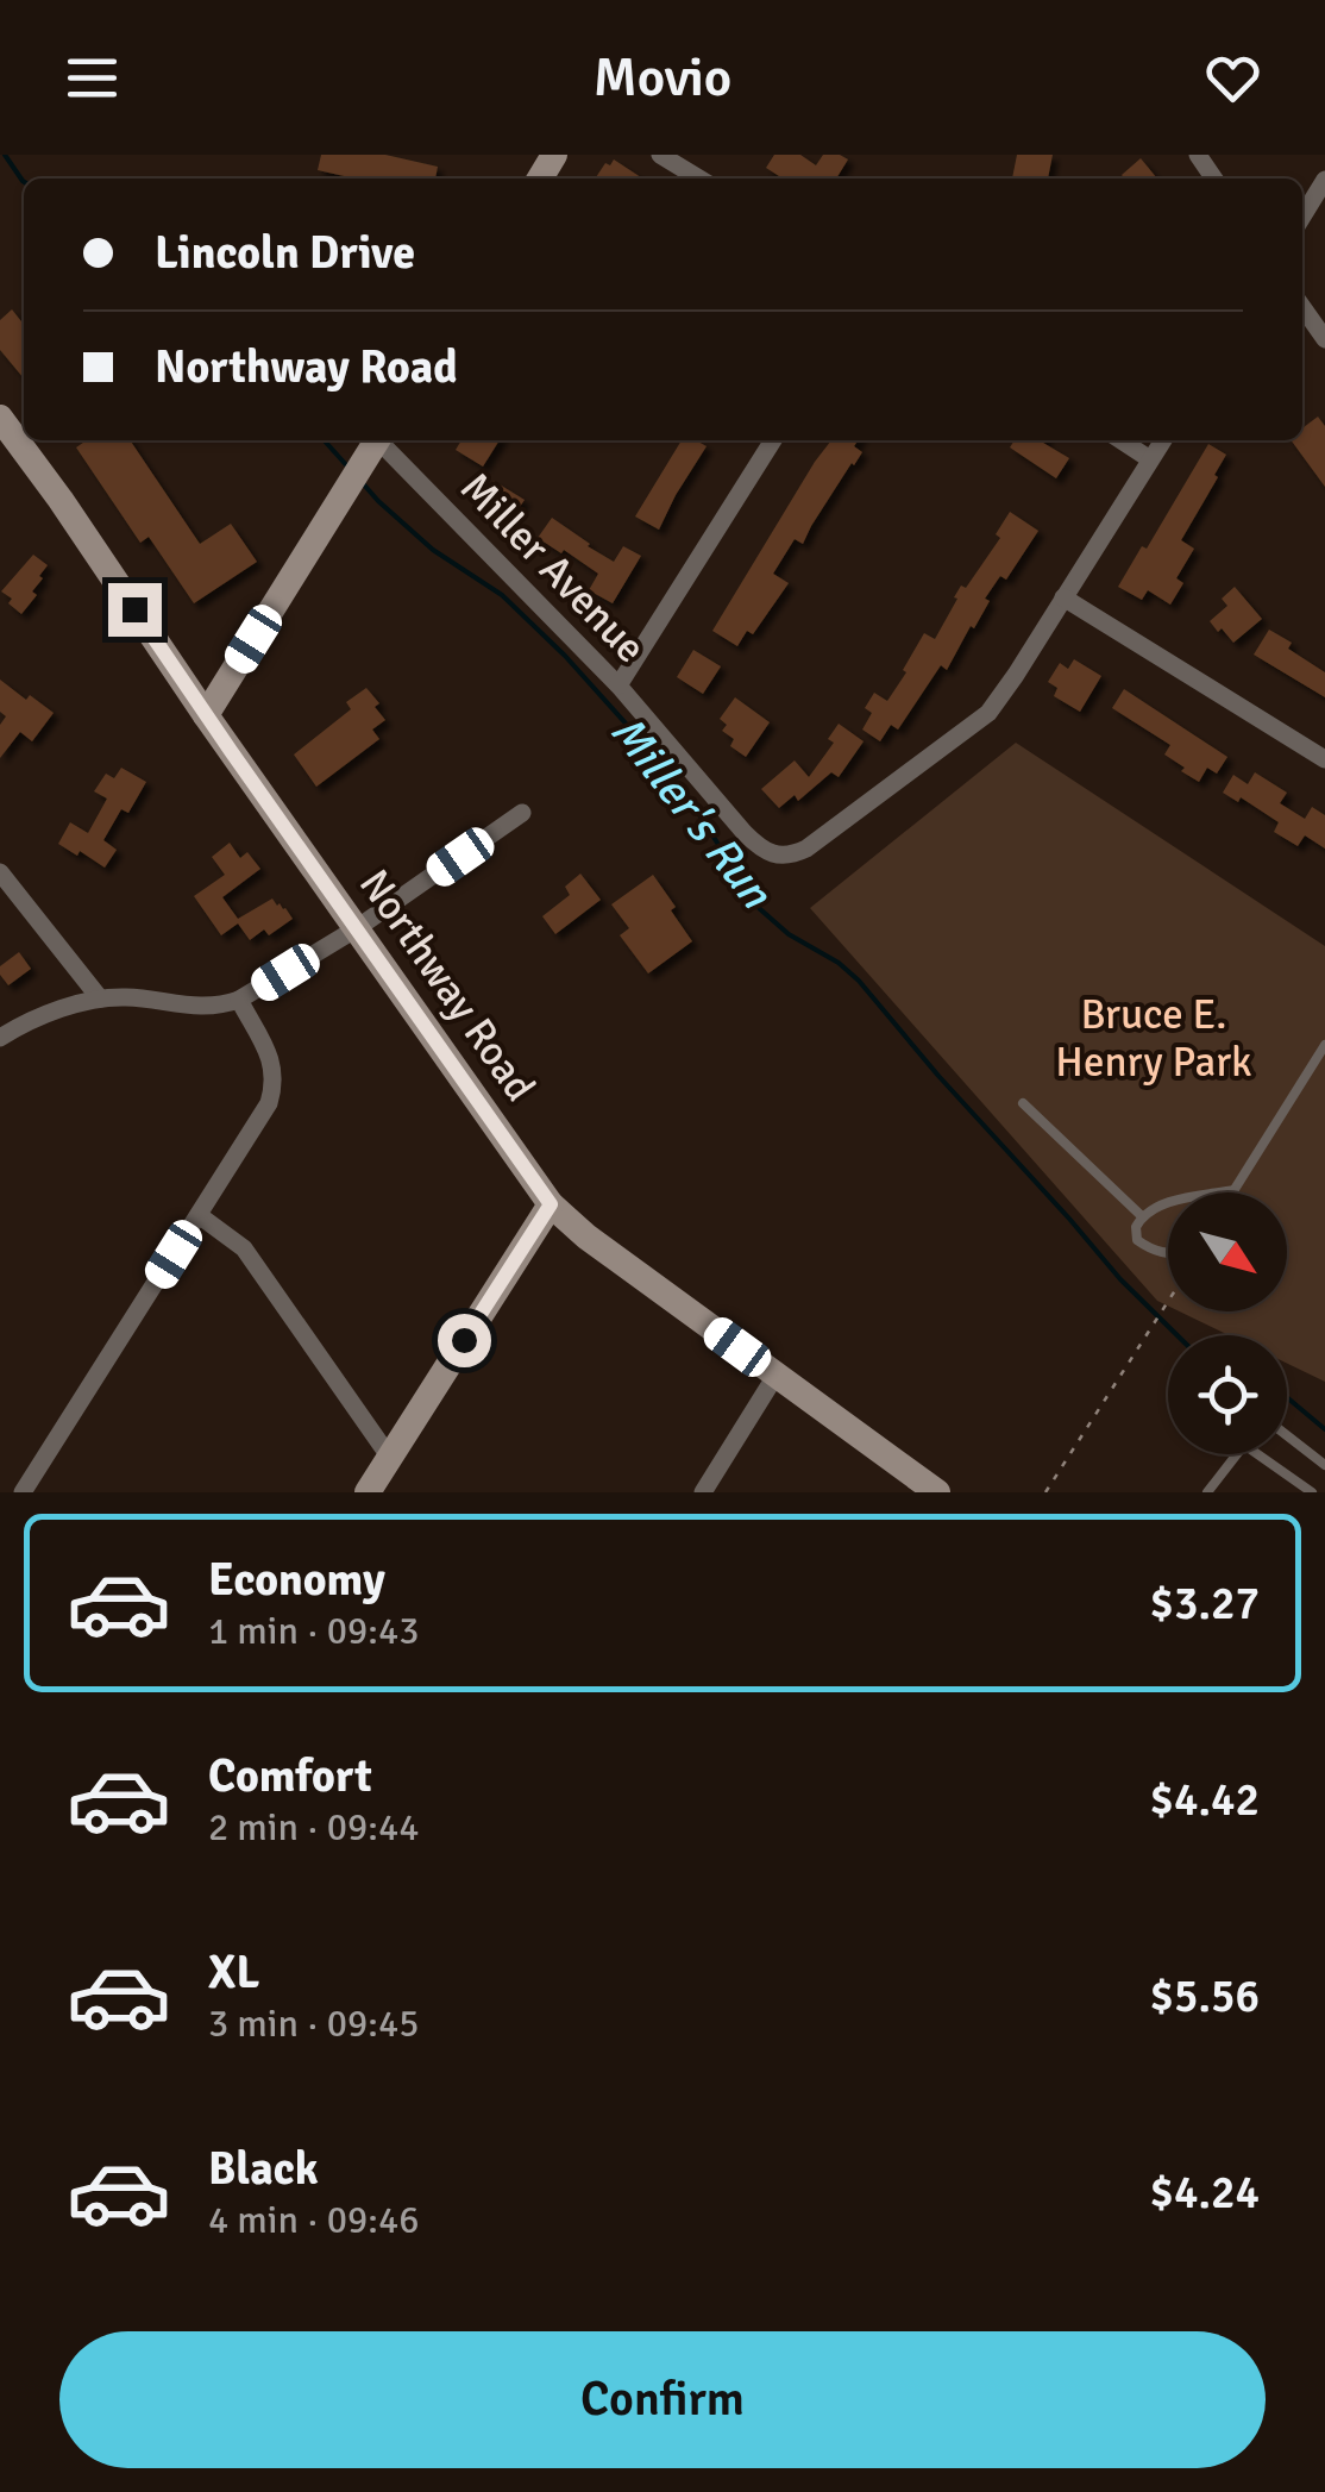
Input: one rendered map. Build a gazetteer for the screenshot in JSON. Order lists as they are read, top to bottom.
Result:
{
  "streets": {
    "street": ["Miller Avenue", "Northway Road"]
  },
  "water": ["Miller's Run"],
  "parks": ["Bruce E. Henry Park"],
  "north": "bottom right",
  "page": {
    "header": "Movio",
    "banner": ["Lincoln Drive", "Northway Road"],
    "list": [
      {
        "name": "Economy",
        "note": "1 min · 09:43",
        "value": "$3.27"
      },
      {
        "name": "Comfort",
        "note": "2 min · 09:44",
        "value": "$4.42"
      },
      {
        "name": "XL",
        "note": "3 min · 09:45",
        "value": "$5.56"
      },
      {
        "name": "Black",
        "note": "4 min · 09:46",
        "value": "$4.24"
      }
    ],
    "buttons": "Confirm"
  }
}
